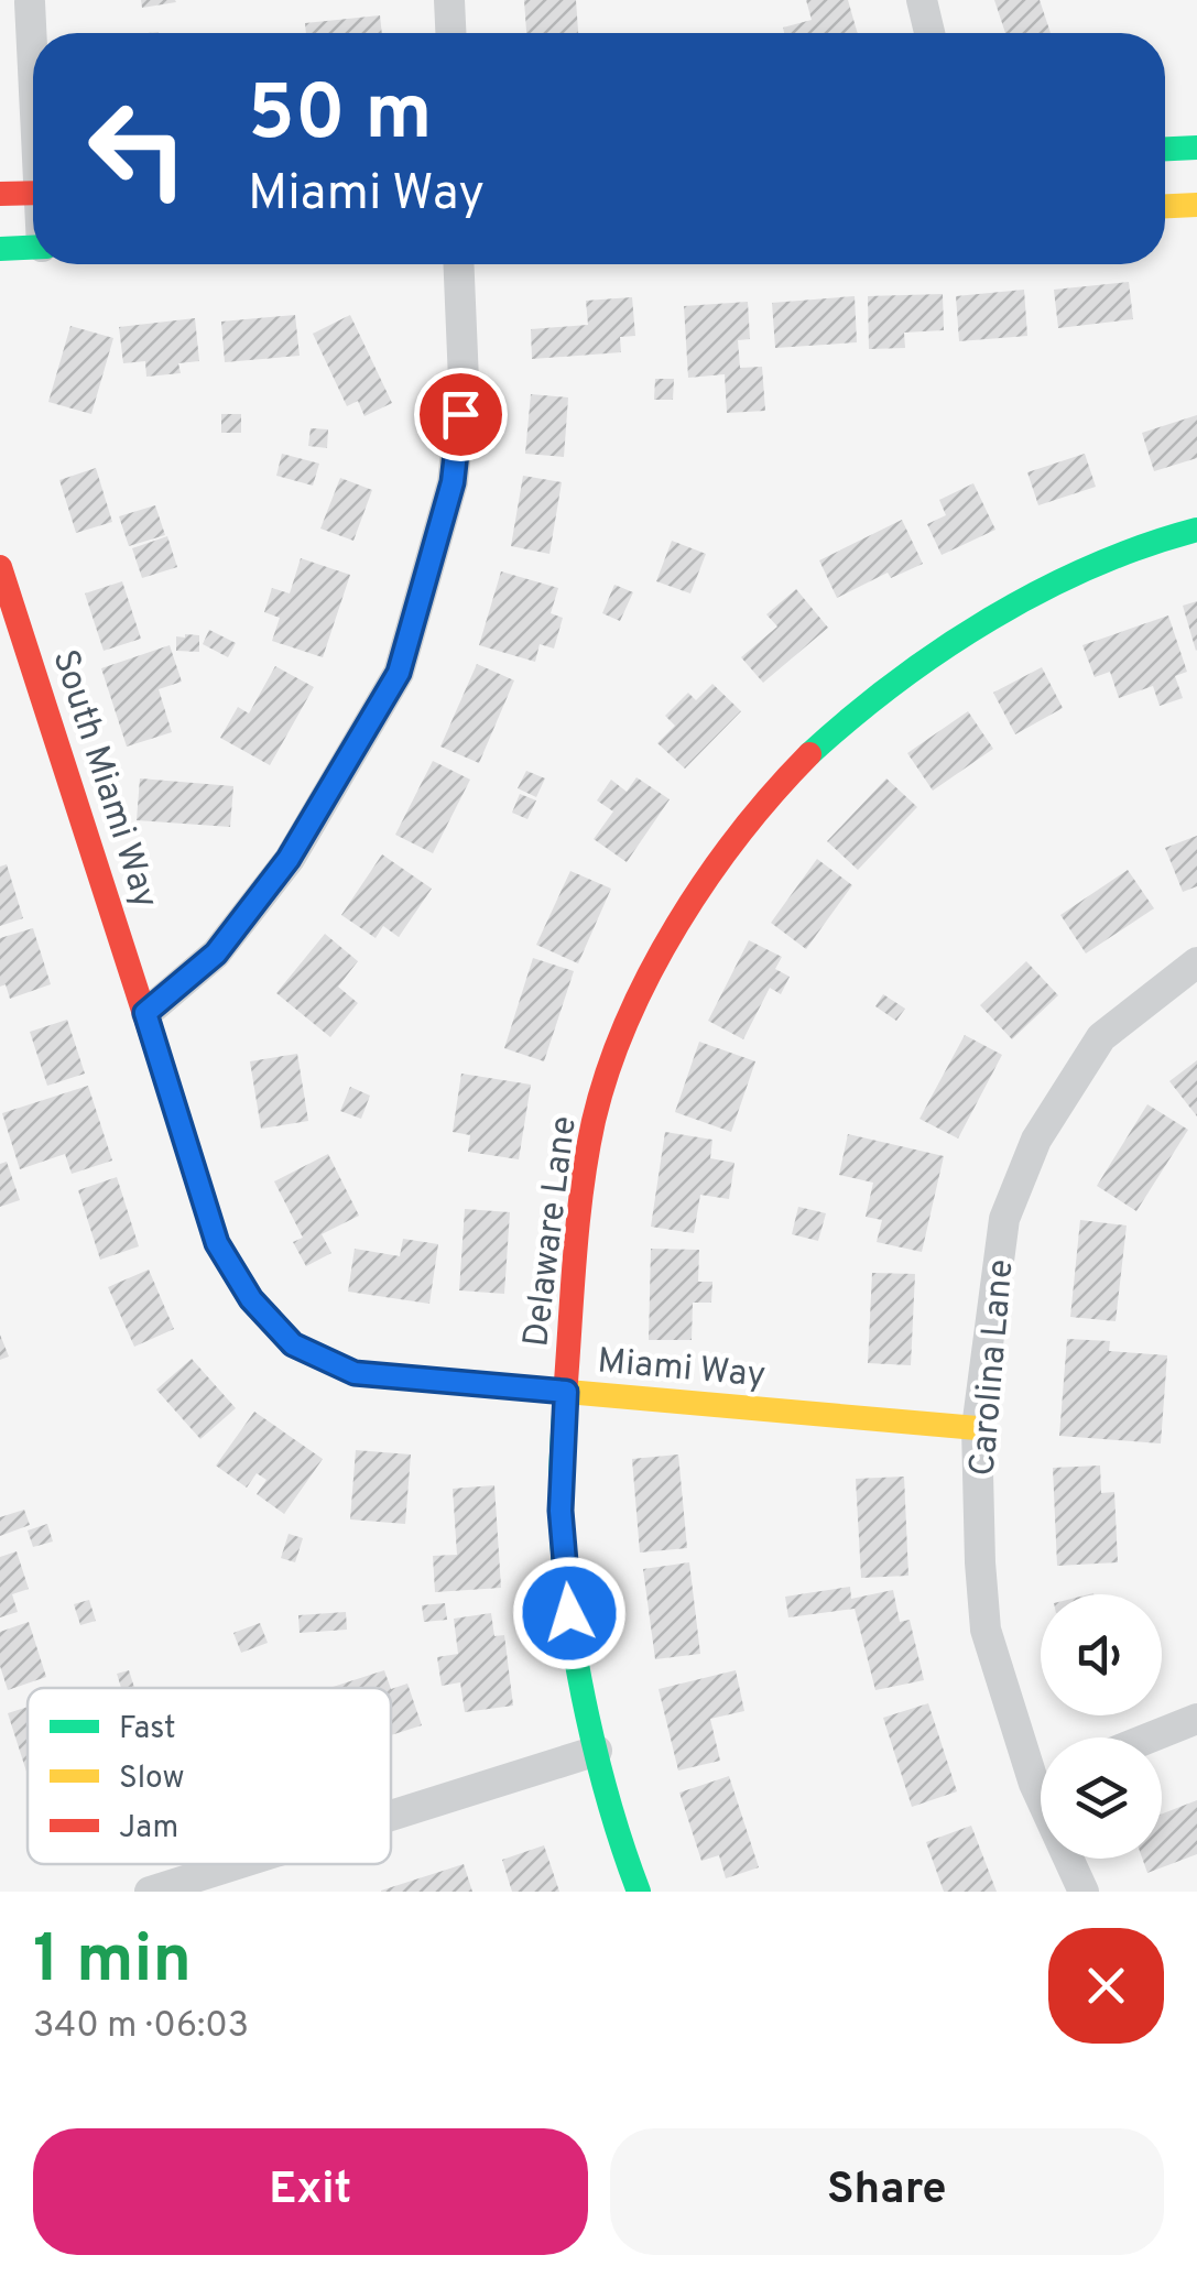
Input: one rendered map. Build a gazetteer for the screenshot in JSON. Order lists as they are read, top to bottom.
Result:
{
  "streets": {
    "street": [
      "South Miami Way",
      "Delaware Lane",
      "Miami Way",
      "Carolina Lane"
    ]
  },
  "crossings": [
    ["South Miami Way", "Miami Way"],
    ["Delaware Lane", "Miami Way"],
    ["Miami Way", "Carolina Lane"]
  ],
  "legend": ["Fast", "Slow", "Jam"],
  "page": {
    "turn": ["50 m", "Miami Way"],
    "heading": ["1 min", "340 m · 06:03"],
    "buttons": ["Exit", "Share"]
  }
}
